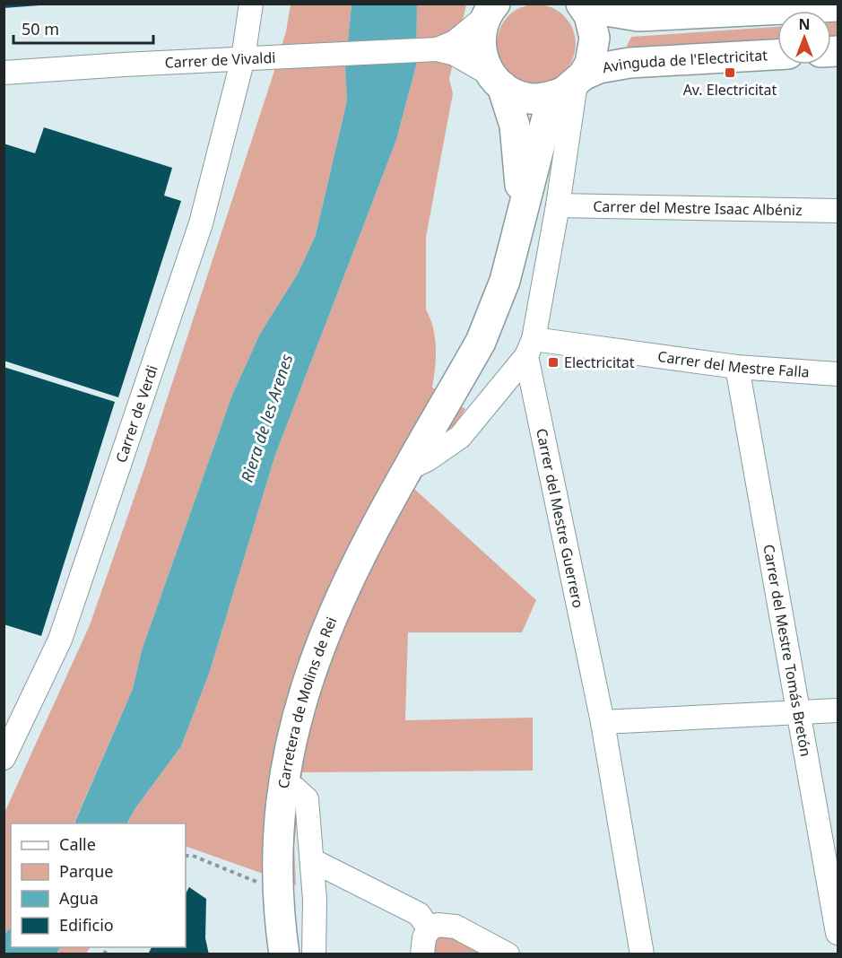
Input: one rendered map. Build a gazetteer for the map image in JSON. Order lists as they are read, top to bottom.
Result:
{
  "streets": {
    "main road": ["Avinguda de l'Electricitat", "Carretera de Molins de Rei"],
    "street": [
      "Carrer de Vivaldi",
      "Carrer del Mestre Isaac Albéniz",
      "Carrer del Mestre Falla",
      "Carrer de Verdi",
      "Carrer del Mestre Guerrero",
      "Carrer del Mestre Tomás Bretón"
    ]
  },
  "crossings": [
    ["Carrer de Vivaldi", "Carrer de Verdi"],
    ["Carrer de Vivaldi", "Carretera de Molins de Rei"],
    ["Avinguda de l'Electricitat", "Carrer del Mestre Guerrero"],
    ["Avinguda de l'Electricitat", "Carretera de Molins de Rei"],
    ["Carrer del Mestre Isaac Albéniz", "Carrer del Mestre Guerrero"],
    ["Carrer del Mestre Falla", "Carrer del Mestre Guerrero"],
    ["Carrer del Mestre Falla", "Carrer del Mestre Tomás Bretón"],
    ["Carrer del Mestre Guerrero", "Carretera de Molins de Rei"]
  ],
  "water": ["Riera de les Arenes"],
  "places": {
    "transit": ["Av. Electricitat", "Electricitat"]
  },
  "legend": [
    "Calle",
    "Parque",
    "Agua",
    "Edificio"
  ],
  "scale_bar": "50 m",
  "north": "top"
}
